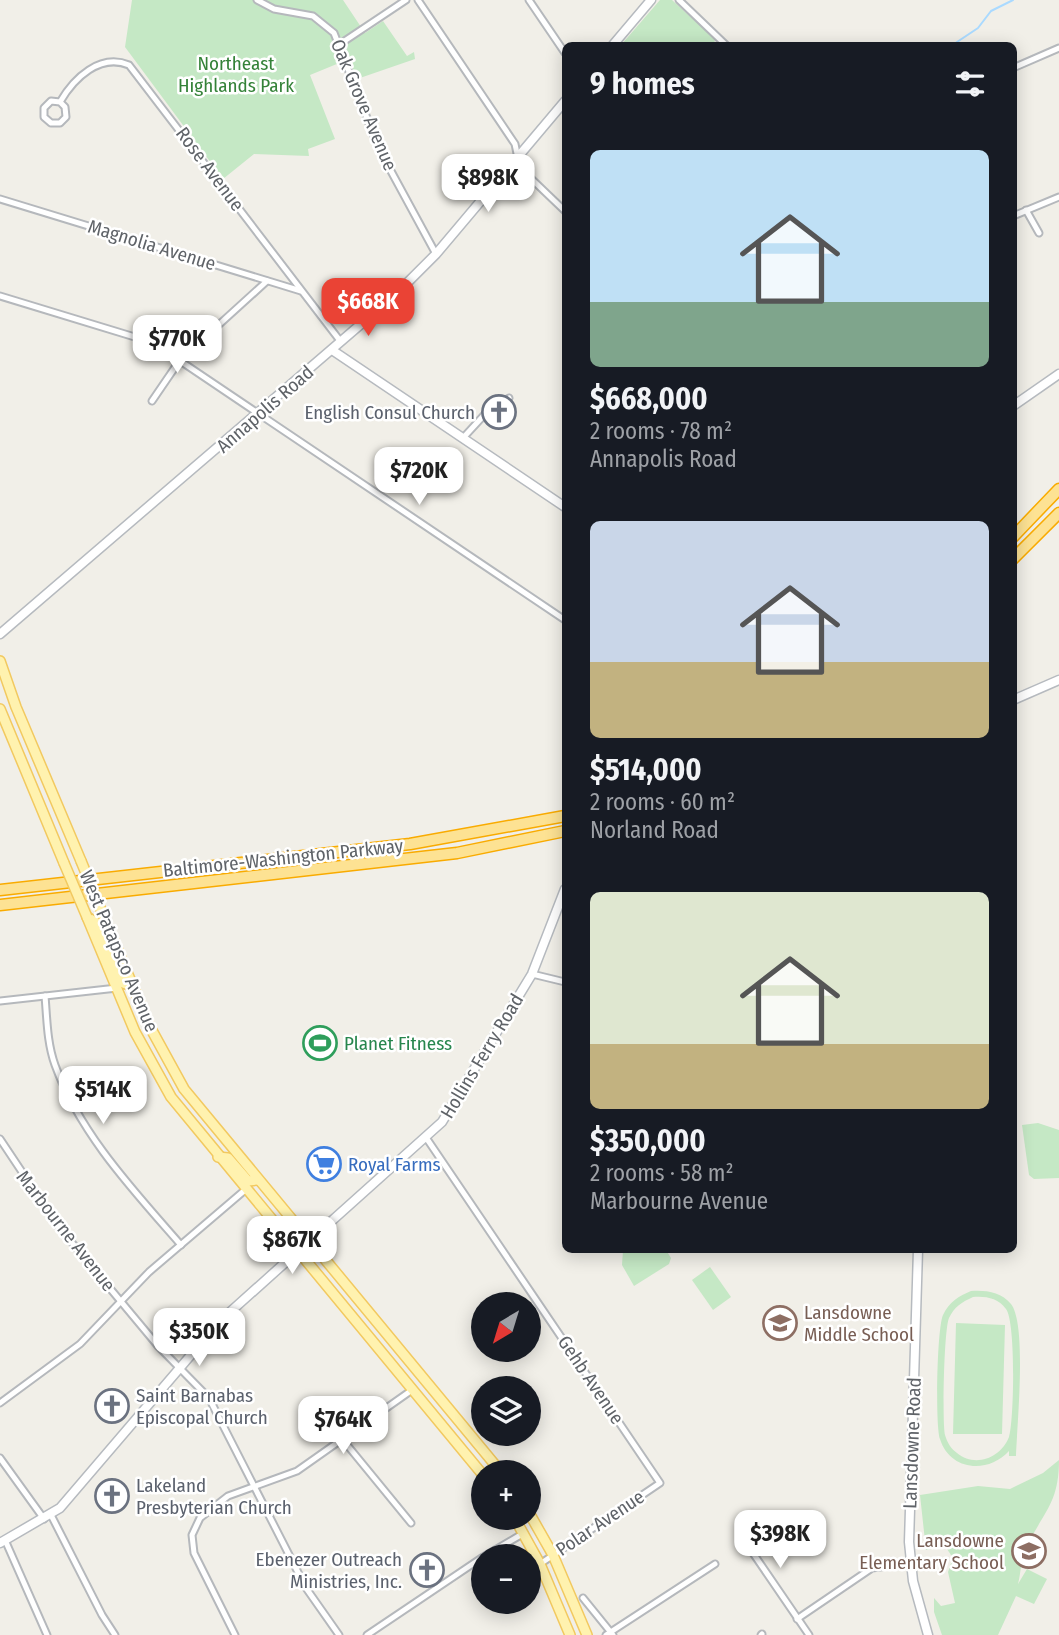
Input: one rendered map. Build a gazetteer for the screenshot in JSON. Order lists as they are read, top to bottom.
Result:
{
  "streets": {
    "highway": ["Baltimore-Washington Parkway"],
    "main road": ["West Patapsco Avenue"],
    "street": [
      "Oak Grove Avenue",
      "Rose Avenue",
      "Magnolia Avenue",
      "Annapolis Road",
      "Hollins Ferry Road",
      "Marbourne Avenue",
      "Gehb Avenue",
      "Lansdowne Road",
      "Polar Avenue"
    ]
  },
  "crossings": [
    ["Oak Grove Avenue", "Annapolis Road"],
    ["Rose Avenue", "Magnolia Avenue"],
    ["Rose Avenue", "Annapolis Road"],
    ["West Patapsco Avenue", "Hollins Ferry Road"],
    ["Hollins Ferry Road", "Marbourne Avenue"],
    ["Hollins Ferry Road", "Gehb Avenue"],
    ["Gehb Avenue", "Polar Avenue"]
  ],
  "parks": ["Northeast Highlands Park"],
  "places": {
    "church": [
      "English Consul Church",
      "Saint Barnabas Episcopal Church",
      "Lakeland Presbyterian Church",
      "Ebenezer Outreach Ministries, Inc."
    ],
    "sports": ["Planet Fitness"],
    "supermarket": ["Royal Farms"],
    "school or university": ["Lansdowne Middle School", "Lansdowne Elementary School"]
  },
  "north": "bottom left",
  "page": {
    "heading": "9 homes",
    "list": [
      {
        "name": "$668,000",
        "note": "2 rooms · 78 m² · Annapolis Road"
      },
      {
        "name": "$514,000",
        "note": "2 rooms · 60 m² · Norland Road"
      },
      {
        "name": "$350,000",
        "note": "2 rooms · 58 m² · Marbourne Avenue"
      }
    ],
    "price": [
      "$898K",
      "$668K",
      "$770K",
      "$720K",
      "$514K",
      "$867K",
      "$350K",
      "$764K",
      "$398K"
    ],
    "map_buttons": ["+", "−"]
  }
}
